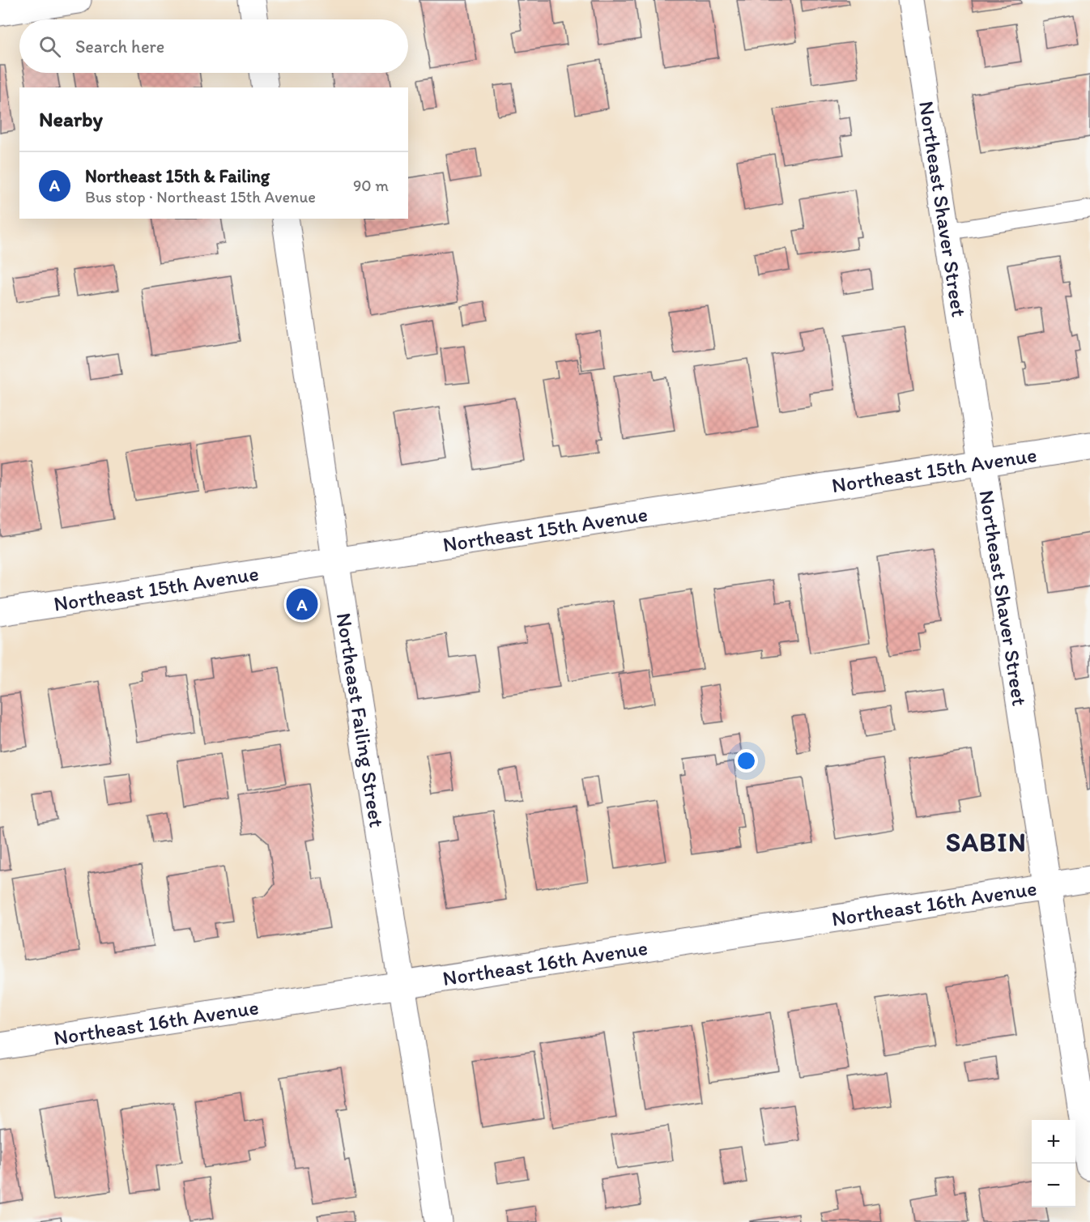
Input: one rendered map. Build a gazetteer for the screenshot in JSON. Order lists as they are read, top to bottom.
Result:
{
  "streets": {
    "street": [
      "Northeast Shaver Street",
      "Northeast 15th Avenue",
      "Northeast Failing Street",
      "Northeast 16th Avenue"
    ]
  },
  "crossings": [
    ["Northeast Shaver Street", "Northeast 15th Avenue"],
    ["Northeast Shaver Street", "Northeast 16th Avenue"],
    ["Northeast 15th Avenue", "Northeast Failing Street"],
    ["Northeast Failing Street", "Northeast 16th Avenue"]
  ],
  "districts": ["SABIN"],
  "page": {
    "search": "Search here",
    "heading": "Nearby",
    "list": [
      {
        "mark": "A",
        "name": "Northeast 15th & Failing",
        "note": "Bus stop · Northeast 15th Avenue",
        "value": "90 m"
      }
    ],
    "pins": "A",
    "map_buttons": ["+", "−"]
  }
}
